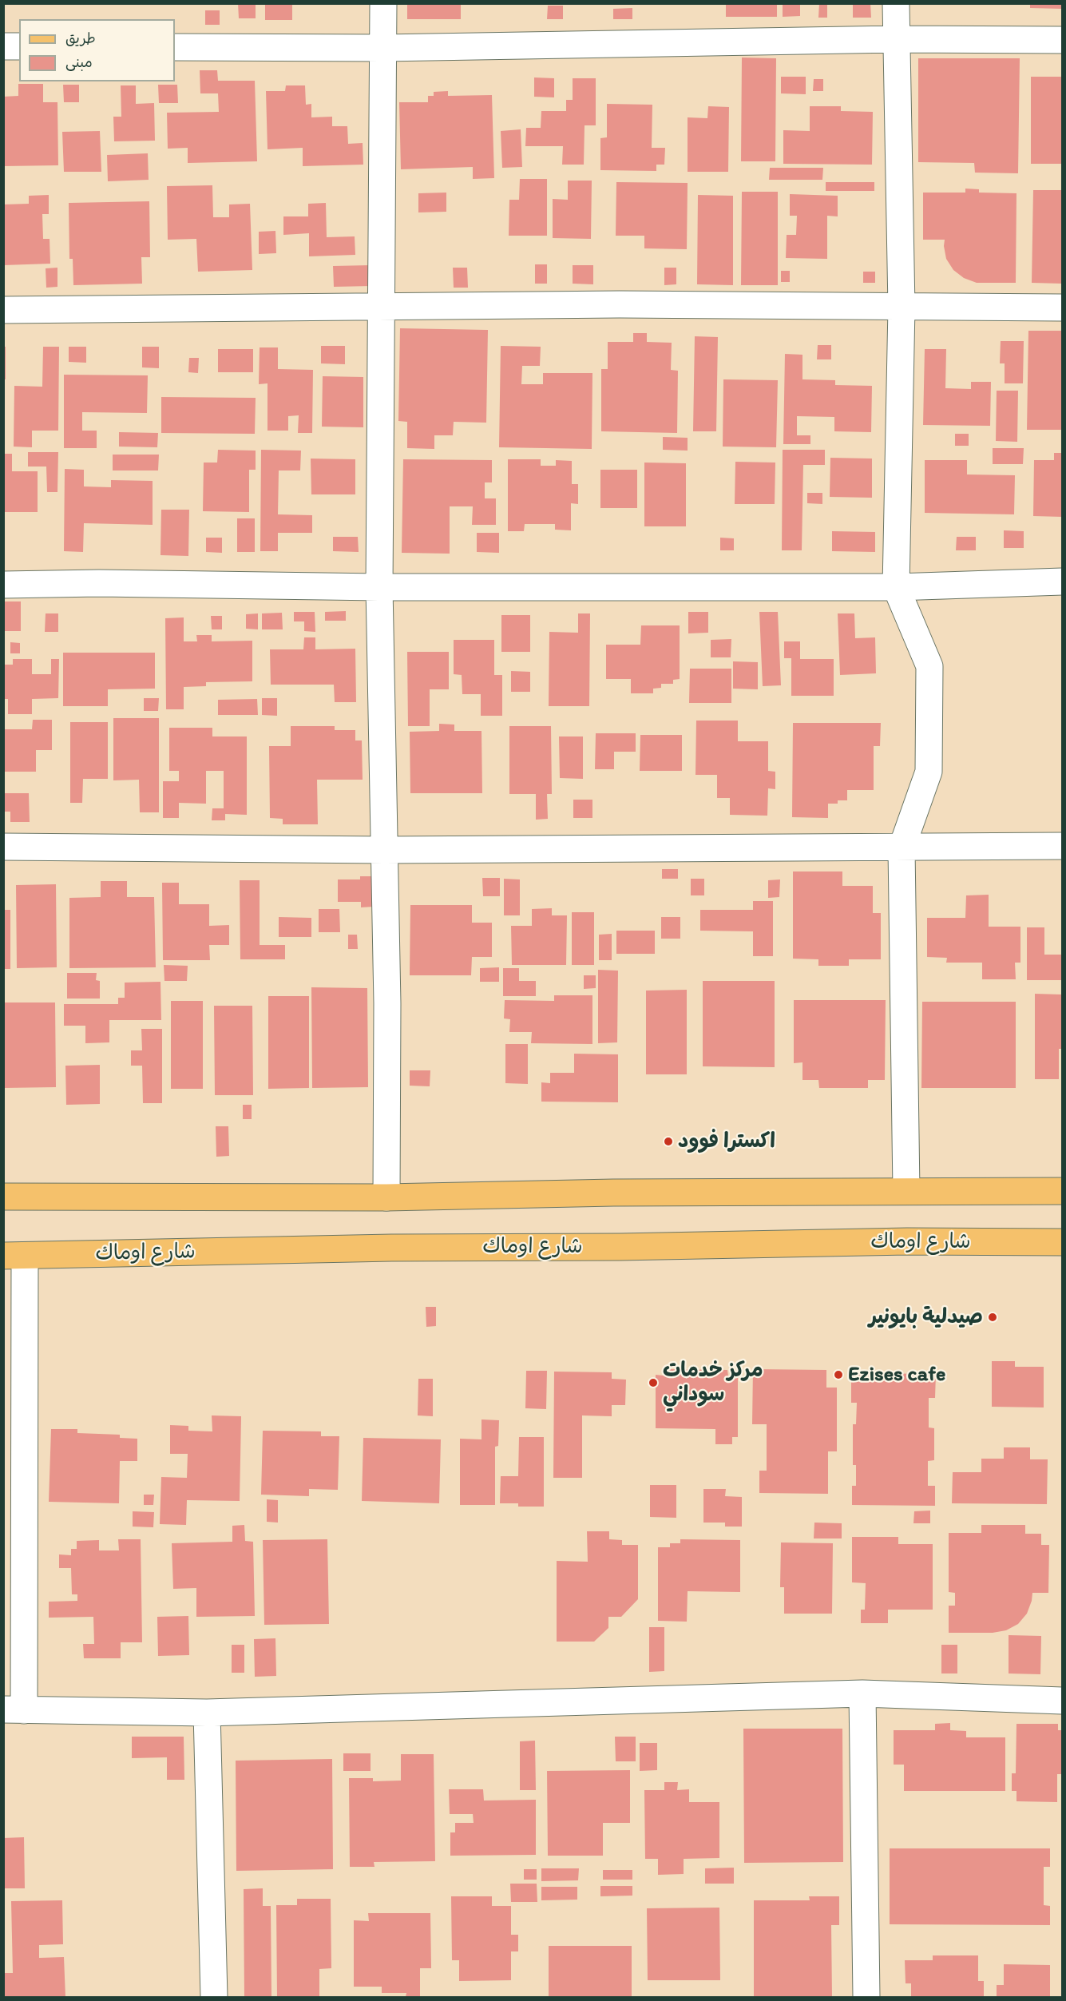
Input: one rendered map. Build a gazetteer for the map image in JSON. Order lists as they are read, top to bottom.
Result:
{
  "streets": {
    "main road": ["شارع اوماك"]
  },
  "places": [
    "اكسترا فوود",
    "صيدلية بايونير",
    "Ezises cafe",
    "مركز خدمات سوداني"
  ],
  "legend": ["طريق", "مبنى"]
}
